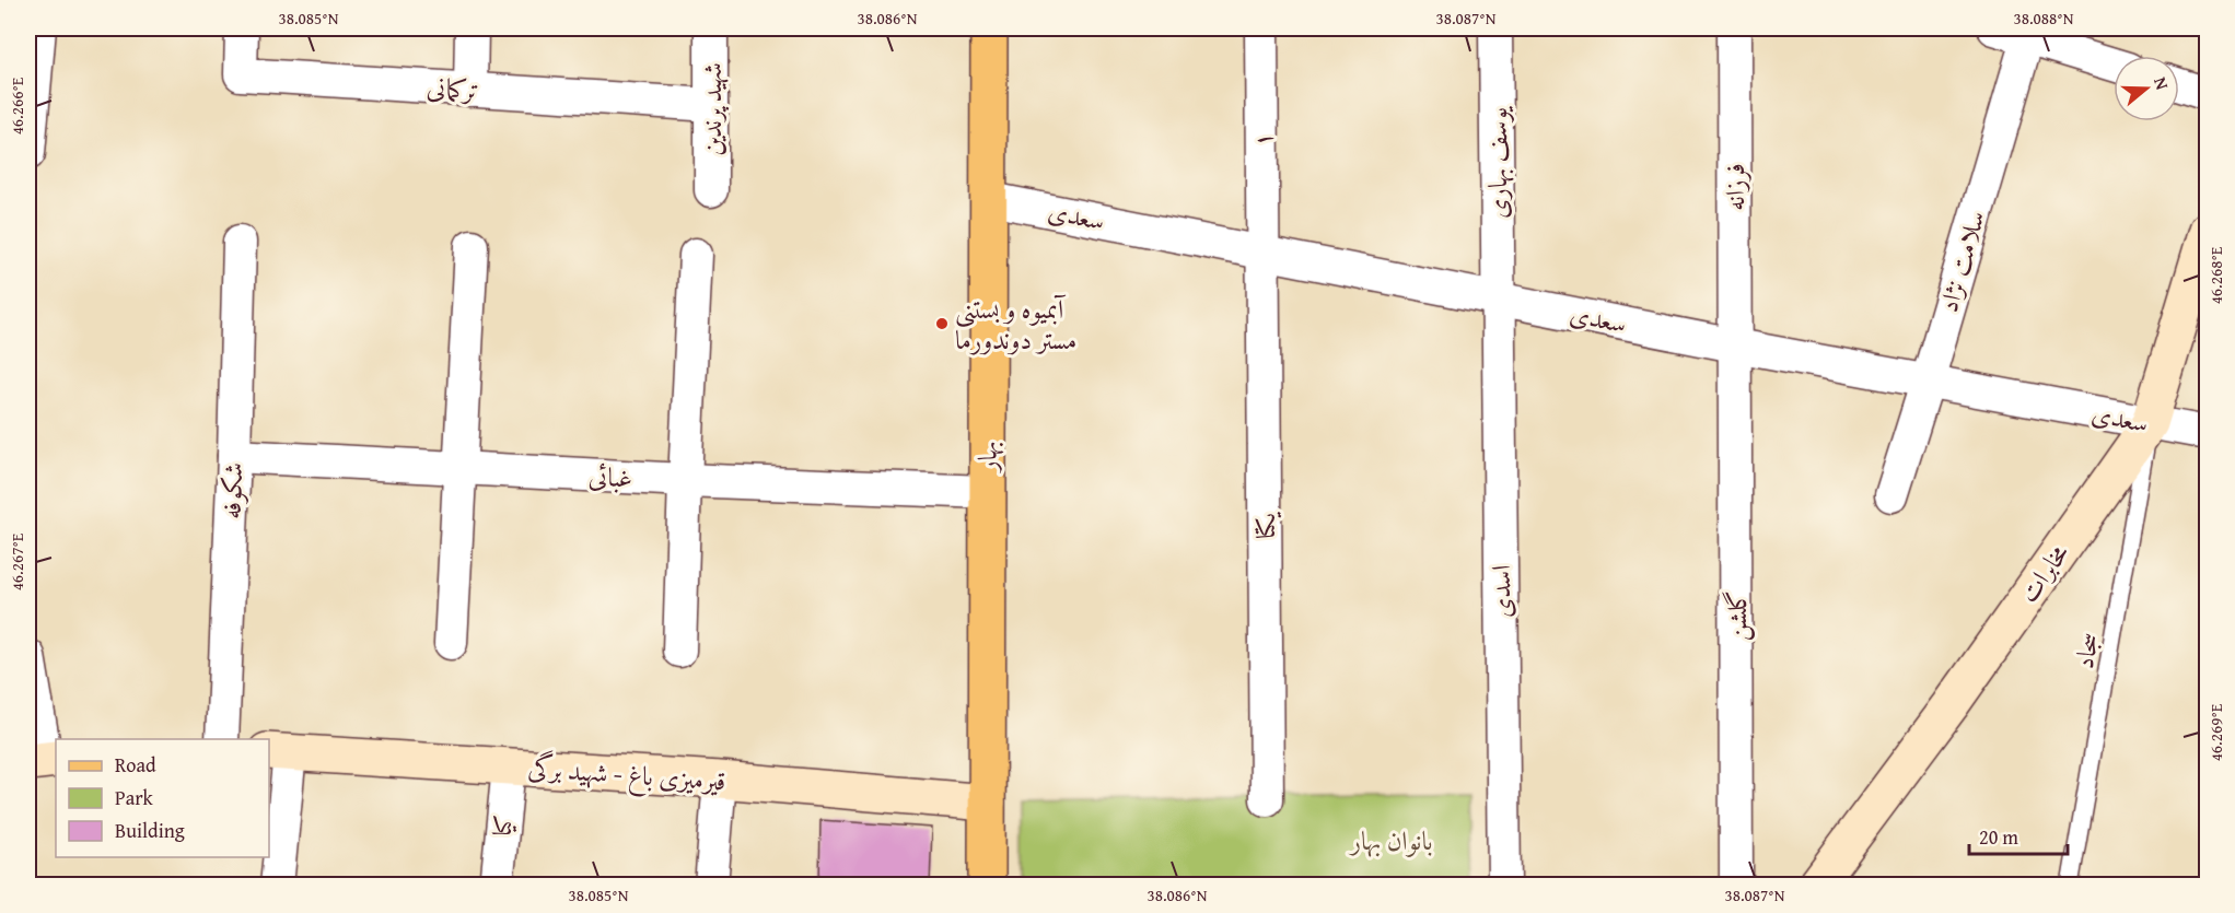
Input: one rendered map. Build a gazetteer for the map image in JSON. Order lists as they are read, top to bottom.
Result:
{
  "streets": {
    "main road": ["بهار"],
    "street": [
      "ترکمانی",
      "شهید پرندین",
      "۱",
      "یوسف بهاری",
      "فرزانه",
      "سعدی",
      "سلامت نژاد",
      "غبائی",
      "شکوفه",
      "یکتا",
      "مخابرات",
      "اسدی",
      "گلشن",
      "قیرمیزی باغ - شهید برگی",
      "کیا"
    ],
    "lane": ["سجاد"]
  },
  "crossings": [
    ["ترکمانی", "شهید پرندین"],
    ["۱", "سعدی"],
    ["۱", "یکتا"],
    ["یوسف بهاری", "سعدی"],
    ["یوسف بهاری", "اسدی"],
    ["فرزانه", "سعدی"],
    ["فرزانه", "گلشن"],
    ["سعدی", "سلامت نژاد"],
    ["سعدی", "بهار"],
    ["سعدی", "یکتا"],
    ["سعدی", "مخابرات"],
    ["سعدی", "اسدی"],
    ["سعدی", "گلشن"],
    ["سعدی", "سجاد"],
    ["بهار", "غبائی"],
    ["بهار", "قیرمیزی باغ - شهید برگی"],
    ["غبائی", "شکوفه"],
    ["مخابرات", "سجاد"],
    ["قیرمیزی باغ - شهید برگی", "کیا"]
  ],
  "parks": ["بانوان بهار"],
  "places": ["آبمیوه و بستنی مستر دوندورما"],
  "legend": ["Road", "Park", "Building"],
  "scale_bar": "20 m",
  "north": "right",
  "coordinates": [
    "38.085°N",
    "38.086°N",
    "38.087°N",
    "38.088°N",
    "46.266°E",
    "46.268°E",
    "46.267°E",
    "46.269°E"
  ]
}
